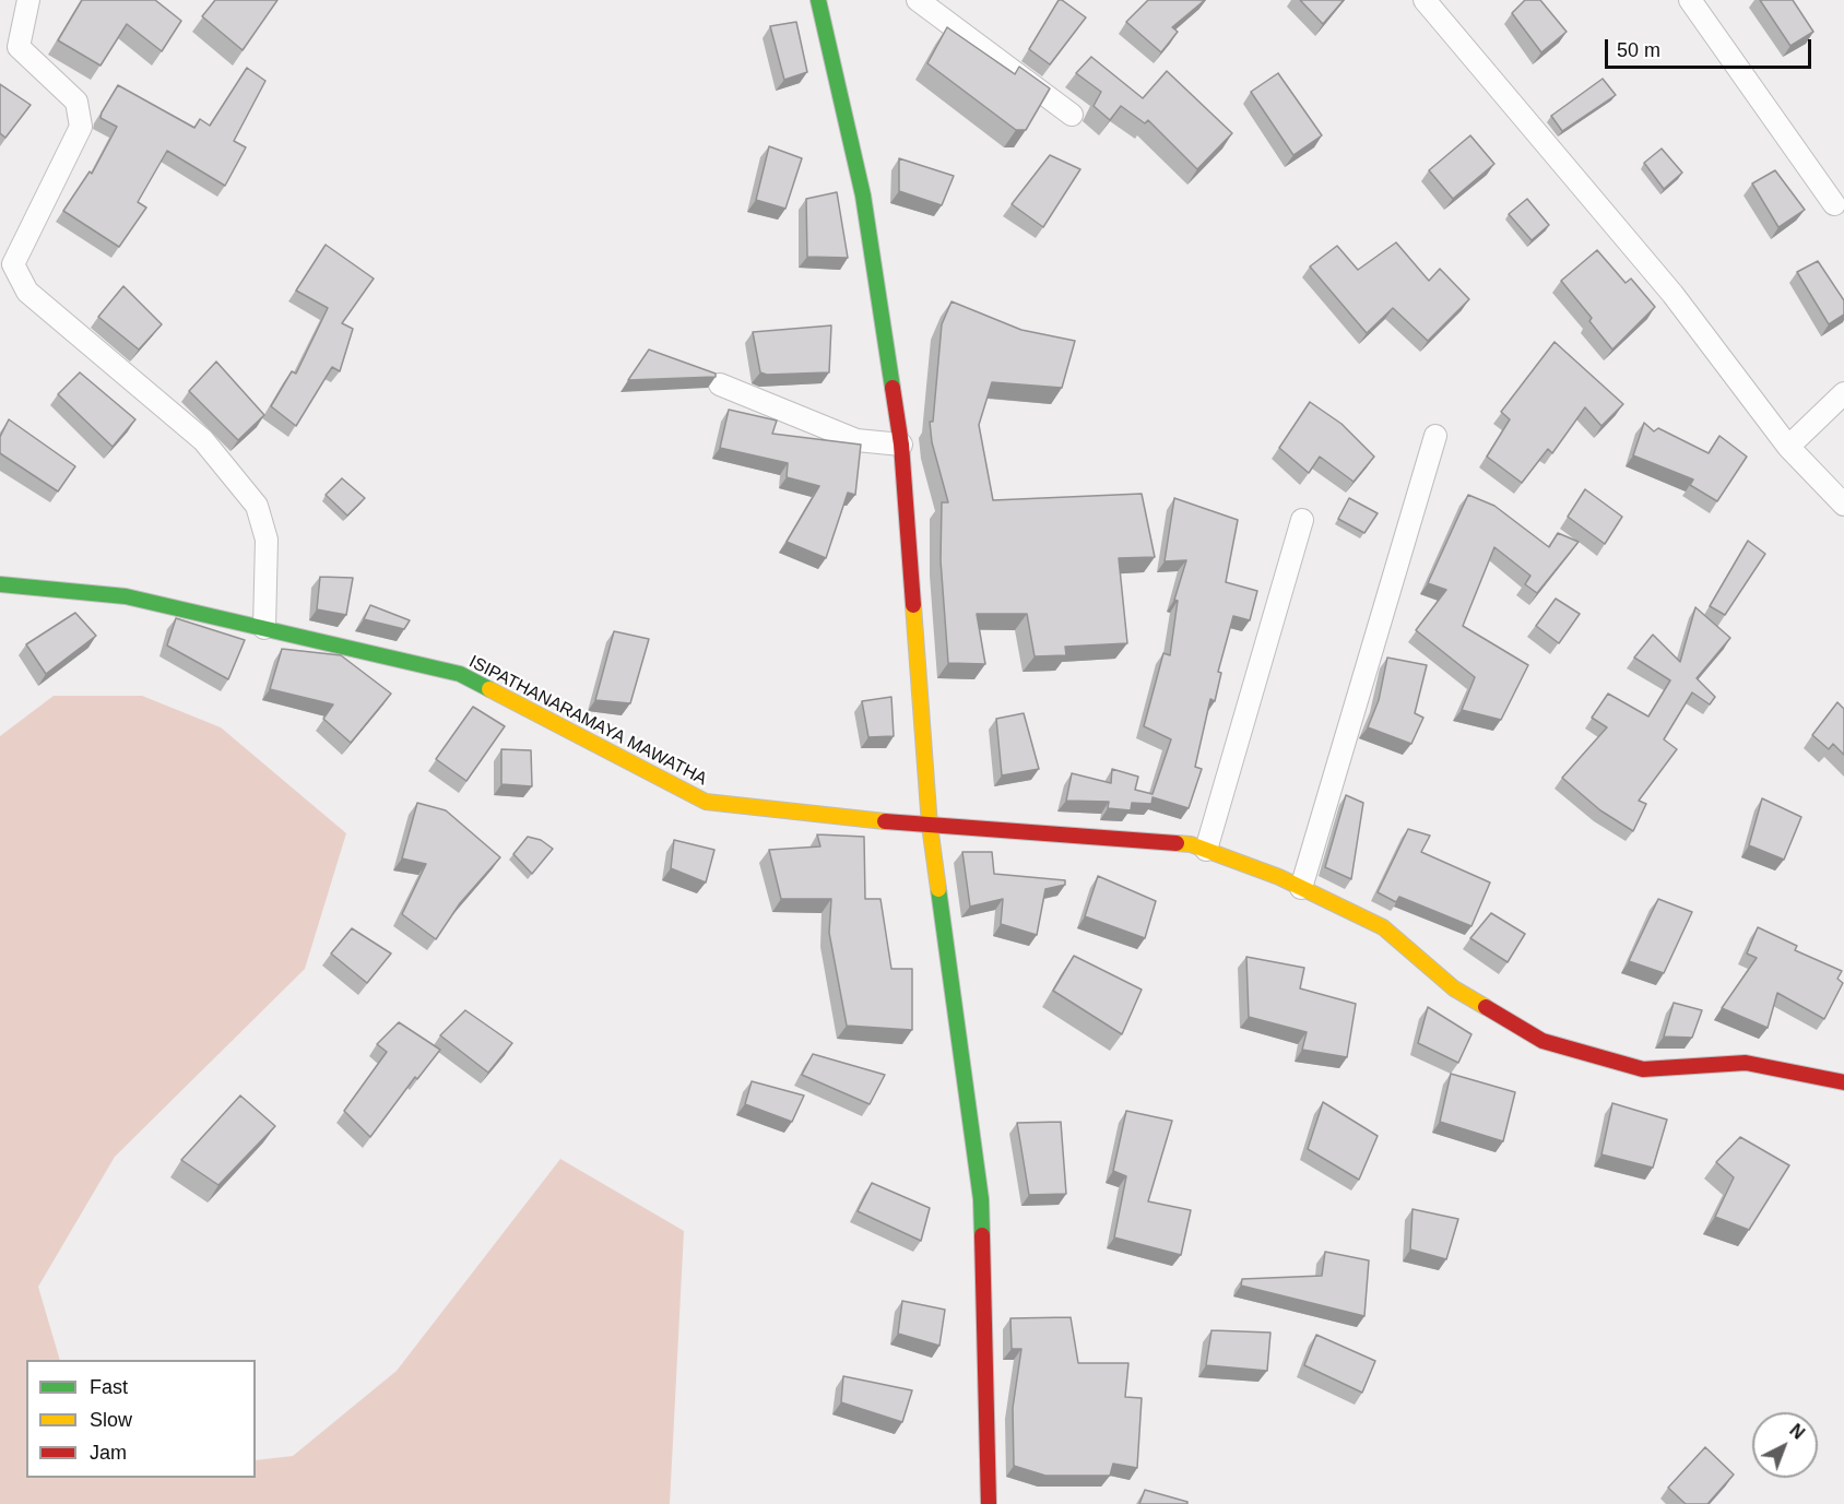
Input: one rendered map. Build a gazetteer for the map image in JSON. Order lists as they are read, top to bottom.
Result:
{
  "streets": {
    "street": ["ISIPATHANARAMAYA MAWATHA"]
  },
  "legend": ["Fast", "Slow", "Jam"],
  "scale_bar": "50 m",
  "north": "top right"
}
